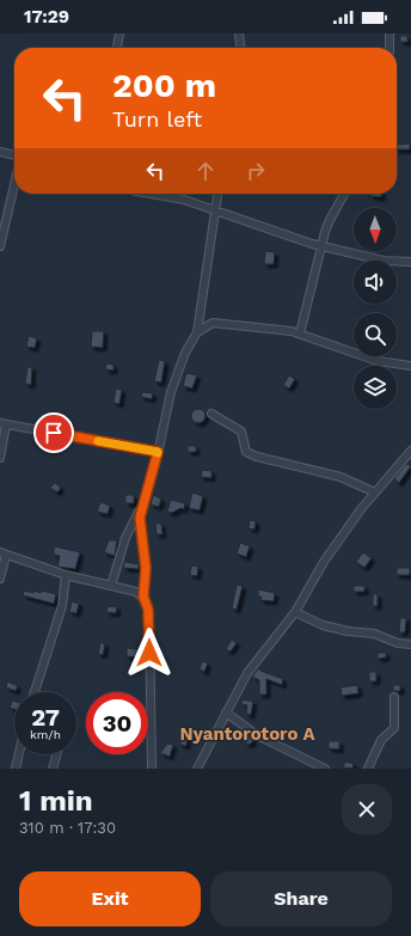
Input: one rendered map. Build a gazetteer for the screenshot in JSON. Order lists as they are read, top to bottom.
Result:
{
  "districts": ["Nyantorotoro A"],
  "north": "bottom",
  "page": {
    "status": "17:29",
    "turn": ["200 m", "Turn left"],
    "speed": "27 km/h",
    "limit": "30",
    "heading": ["1 min", "310 m · 17:30"],
    "buttons": ["Exit", "Share"]
  }
}
